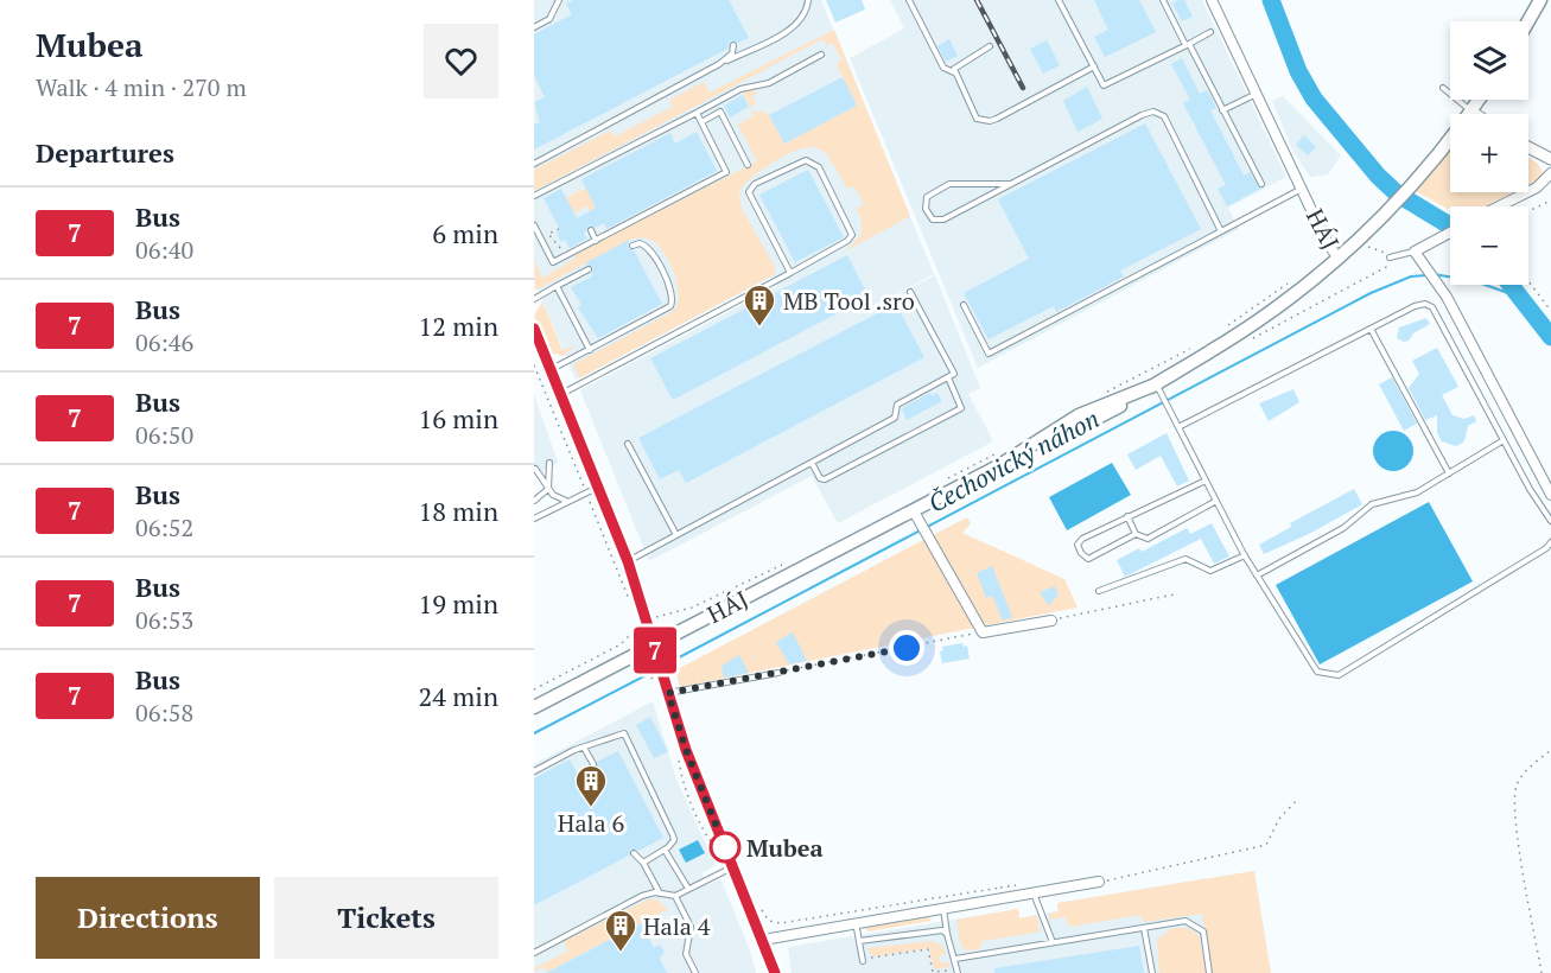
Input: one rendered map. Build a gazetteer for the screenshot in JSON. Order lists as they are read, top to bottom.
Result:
{
  "streets": {
    "main road": ["HÁJ"]
  },
  "water": ["Čechovický náhon"],
  "places": {
    "building": ["MB Tool .sro", "Hala 6", "Hala 4"],
    "other": ["Mubea"]
  },
  "lines": ["bus line 7"],
  "page": {
    "heading": [
      ["Mubea", "Walk · 4 min · 270 m"],
      "Departures"
    ],
    "on_map": "7",
    "map_buttons": ["+", "−"],
    "list": [
      {
        "mark": "7",
        "name": "Bus",
        "note": "06:40",
        "value": "6 min"
      },
      {
        "mark": "7",
        "name": "Bus",
        "note": "06:46",
        "value": "12 min"
      },
      {
        "mark": "7",
        "name": "Bus",
        "note": "06:50",
        "value": "16 min"
      },
      {
        "mark": "7",
        "name": "Bus",
        "note": "06:52",
        "value": "18 min"
      },
      {
        "mark": "7",
        "name": "Bus",
        "note": "06:53",
        "value": "19 min"
      },
      {
        "mark": "7",
        "name": "Bus",
        "note": "06:58",
        "value": "24 min"
      }
    ],
    "buttons": ["Directions", "Tickets"]
  }
}
